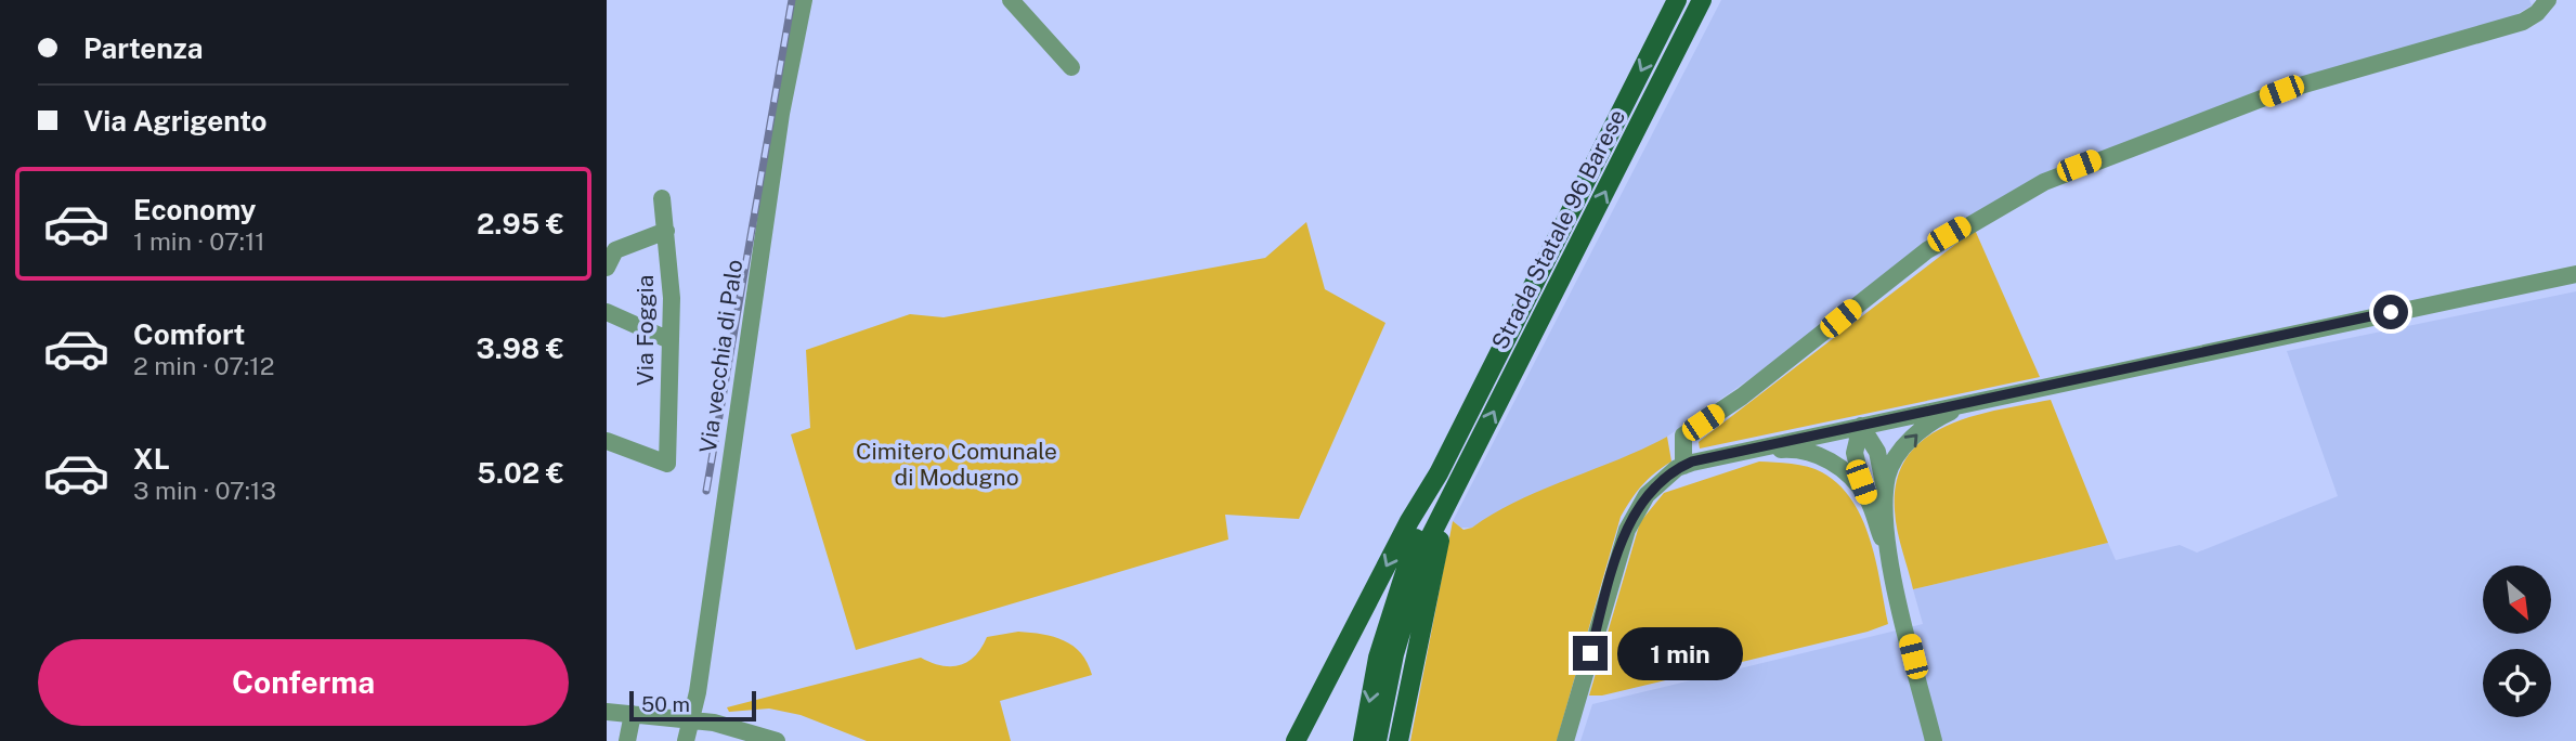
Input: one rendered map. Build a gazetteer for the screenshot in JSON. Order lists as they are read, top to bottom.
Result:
{
  "streets": {
    "main road": ["Strada Statale 96 Barese"],
    "street": ["Via Foggia", "Via vecchia di Palo"]
  },
  "parks": ["Cimitero Comunale di Modugno"],
  "scale_bar": "50 m",
  "north": "bottom right",
  "page": {
    "banner": ["Partenza", "Via Agrigento"],
    "list": [
      {
        "name": "Economy",
        "note": "1 min · 07:11",
        "value": "2.95 €"
      },
      {
        "name": "Comfort",
        "note": "2 min · 07:12",
        "value": "3.98 €"
      },
      {
        "name": "XL",
        "note": "3 min · 07:13",
        "value": "5.02 €"
      }
    ],
    "buttons": "Conferma",
    "bubble": "1 min",
    "scale": "50 m"
  }
}
